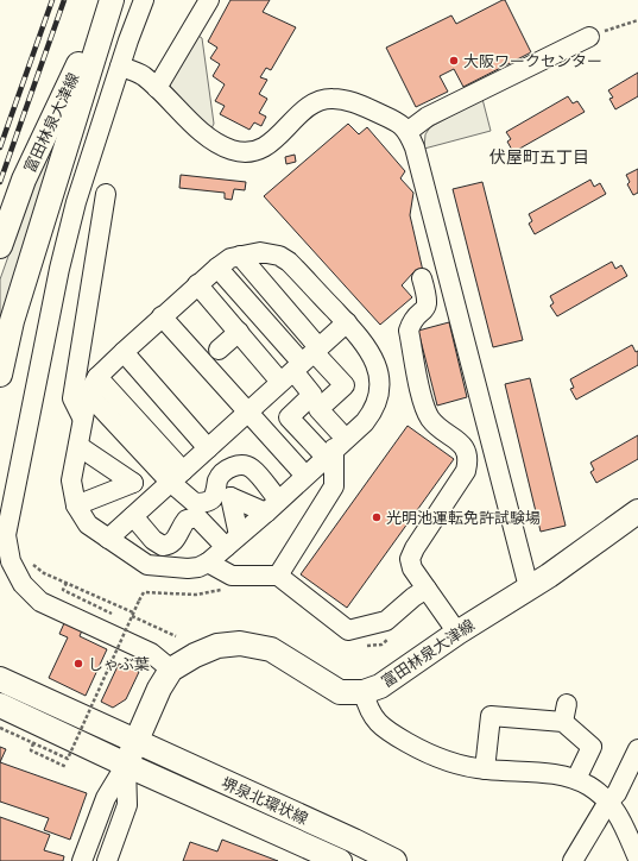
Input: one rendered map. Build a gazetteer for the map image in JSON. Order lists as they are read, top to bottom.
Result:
{
  "streets": {
    "main road": ["富田林泉大津線", "堺泉北環状線"]
  },
  "crossings": [
    ["富田林泉大津線", "堺泉北環状線"]
  ],
  "districts": ["伏屋町五丁目"],
  "places": ["大阪ワークセンター", "光明池運転免許試験場", "しゃぶ葉"]
}
